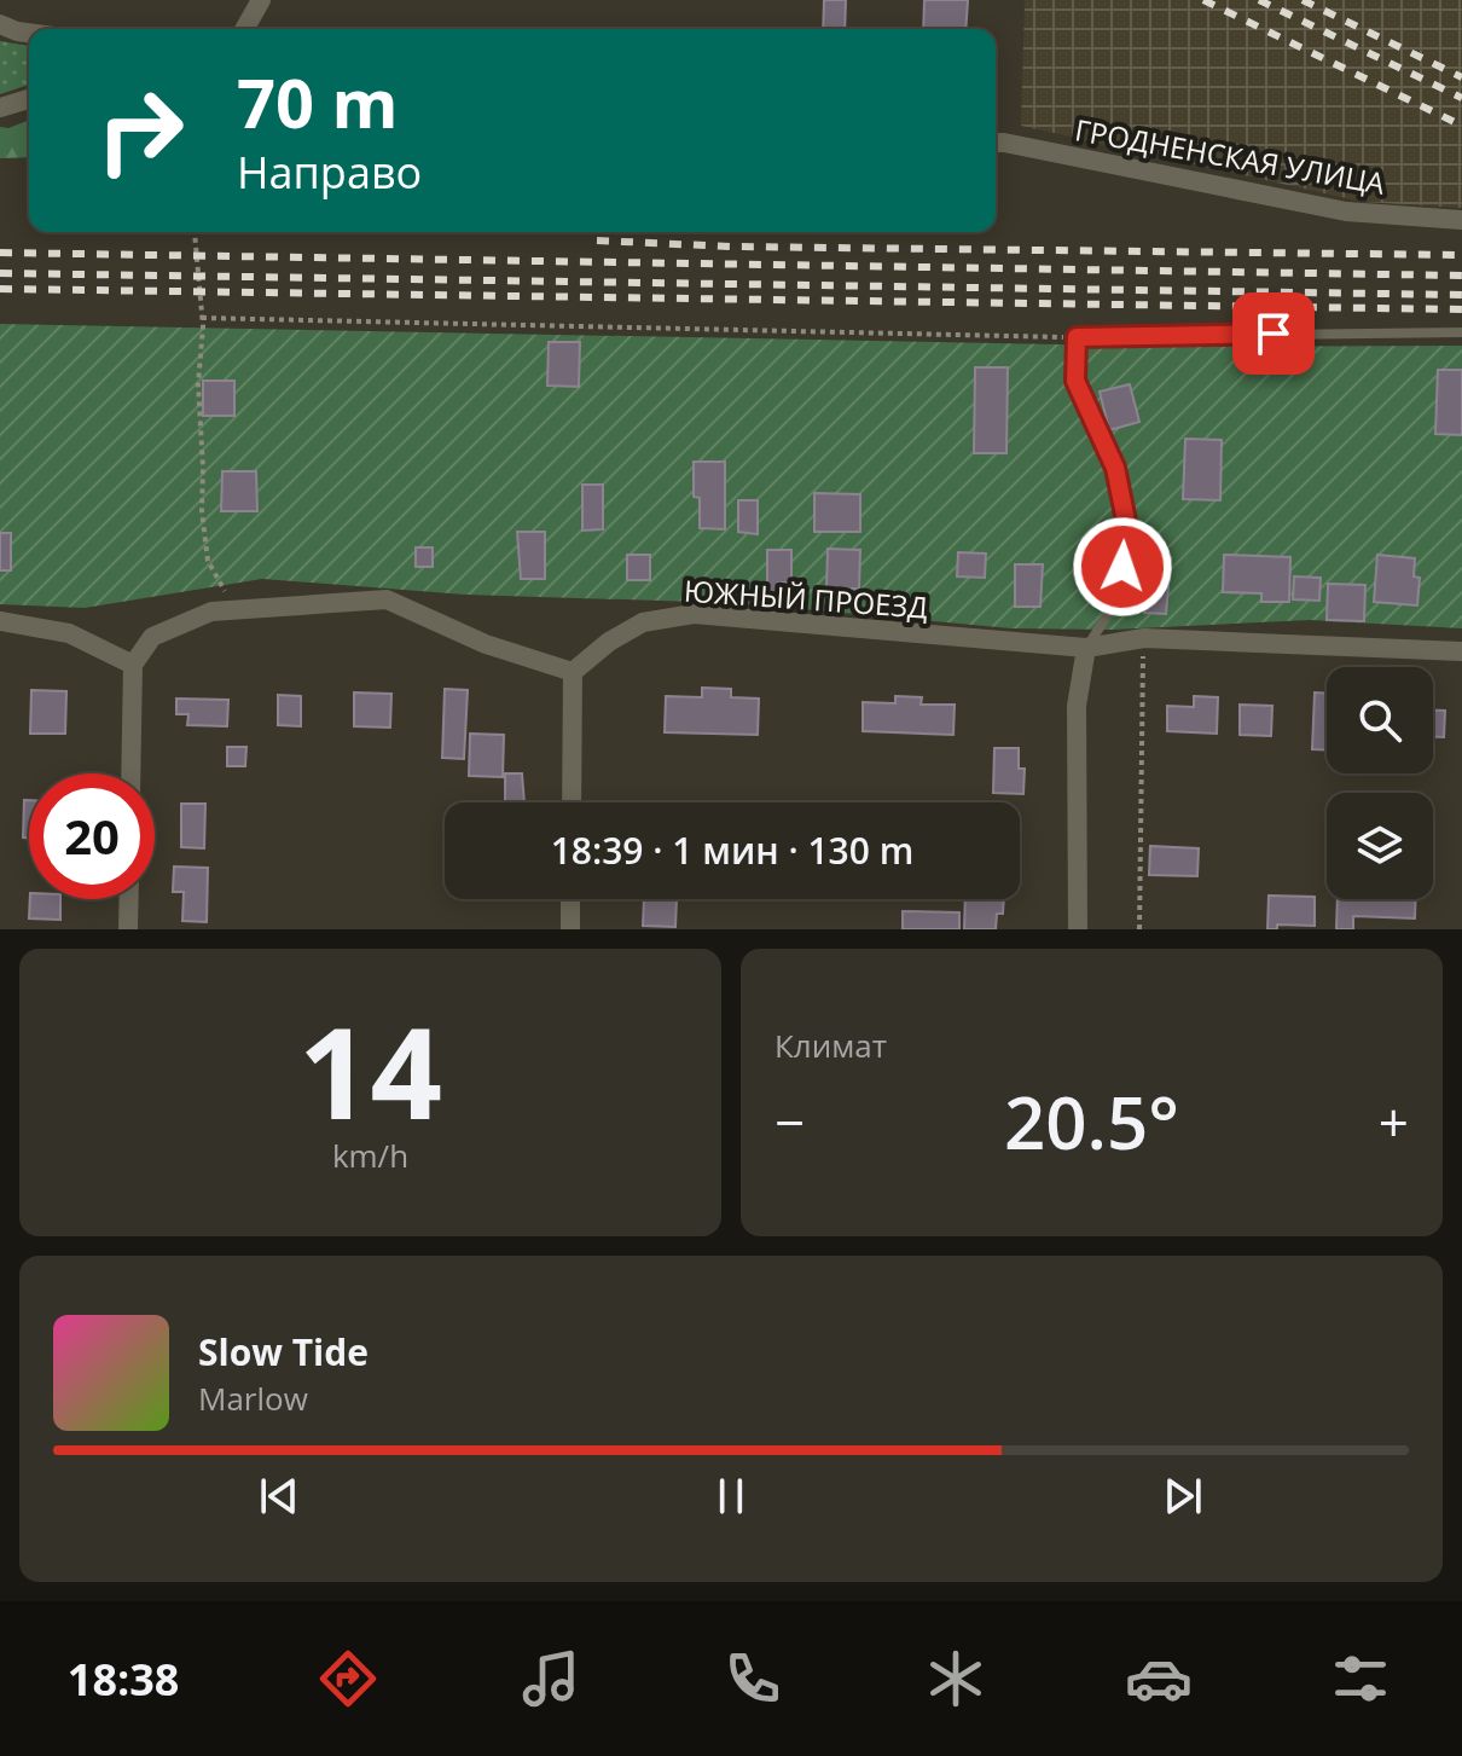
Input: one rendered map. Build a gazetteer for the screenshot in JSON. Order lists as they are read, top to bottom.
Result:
{
  "streets": {
    "street": ["ГРОДНЕНСКАЯ УЛИЦА", "ЮЖНЫЙ ПРОЕЗД"]
  },
  "page": {
    "turn": ["70 m", "Направо"],
    "limit": "20",
    "trip": "18:39 · 1 мин · 130 m",
    "tile": [
      ["14", "km/h"],
      "Климат"
    ],
    "heat": ["−", "20.5°", "+"],
    "song": ["Slow Tide", "Marlow"],
    "tabs": "18:38"
  }
}
